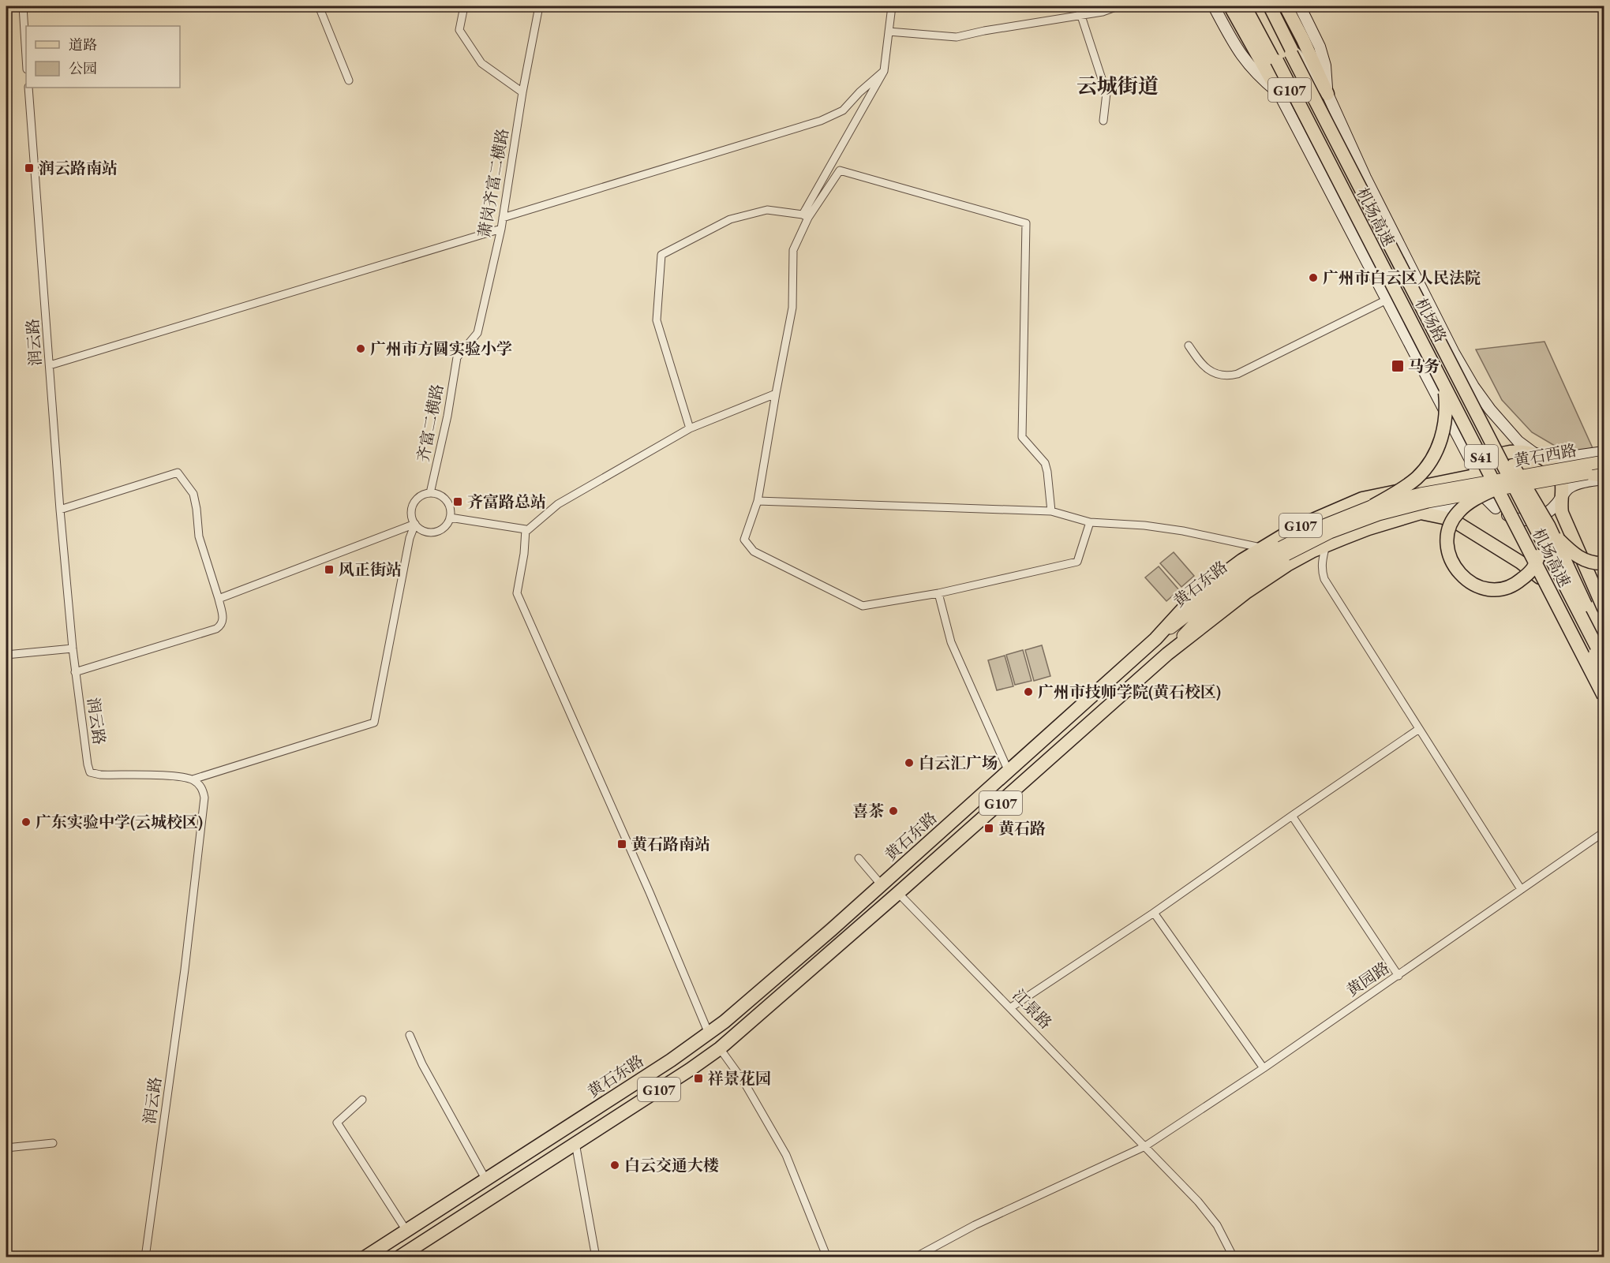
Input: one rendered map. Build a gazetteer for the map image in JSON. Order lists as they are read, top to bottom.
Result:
{
  "streets": {
    "highway": [
      "G107",
      "机场高速",
      "机场路",
      "S41",
      "黄石东路"
    ],
    "main road": ["黄石西路"],
    "street": [
      "萧岗齐富二横路",
      "润云路",
      "齐富二横路",
      "黄园路",
      "江景路"
    ]
  },
  "crossings": [
    ["G107", "黄石东路"],
    ["萧岗齐富二横路", "齐富二横路"],
    ["机场高速", "机场路"],
    ["黄石西路", "黄石东路"],
    ["黄石东路", "江景路"],
    ["黄园路", "江景路"]
  ],
  "districts": ["云城街道"],
  "places": {
    "transit": [
      "润云路南站",
      "马务",
      "齐富路总站",
      "风正街站",
      "黄石路",
      "黄石路南站",
      "祥景花园"
    ],
    "other": [
      "广州市白云区人民法院",
      "广州市方圆实验小学",
      "广州市技师学院(黄石校区)",
      "白云汇广场",
      "喜茶",
      "广东实验中学(云城校区)",
      "白云交通大楼"
    ]
  },
  "legend": ["道路", "公园"]
}
